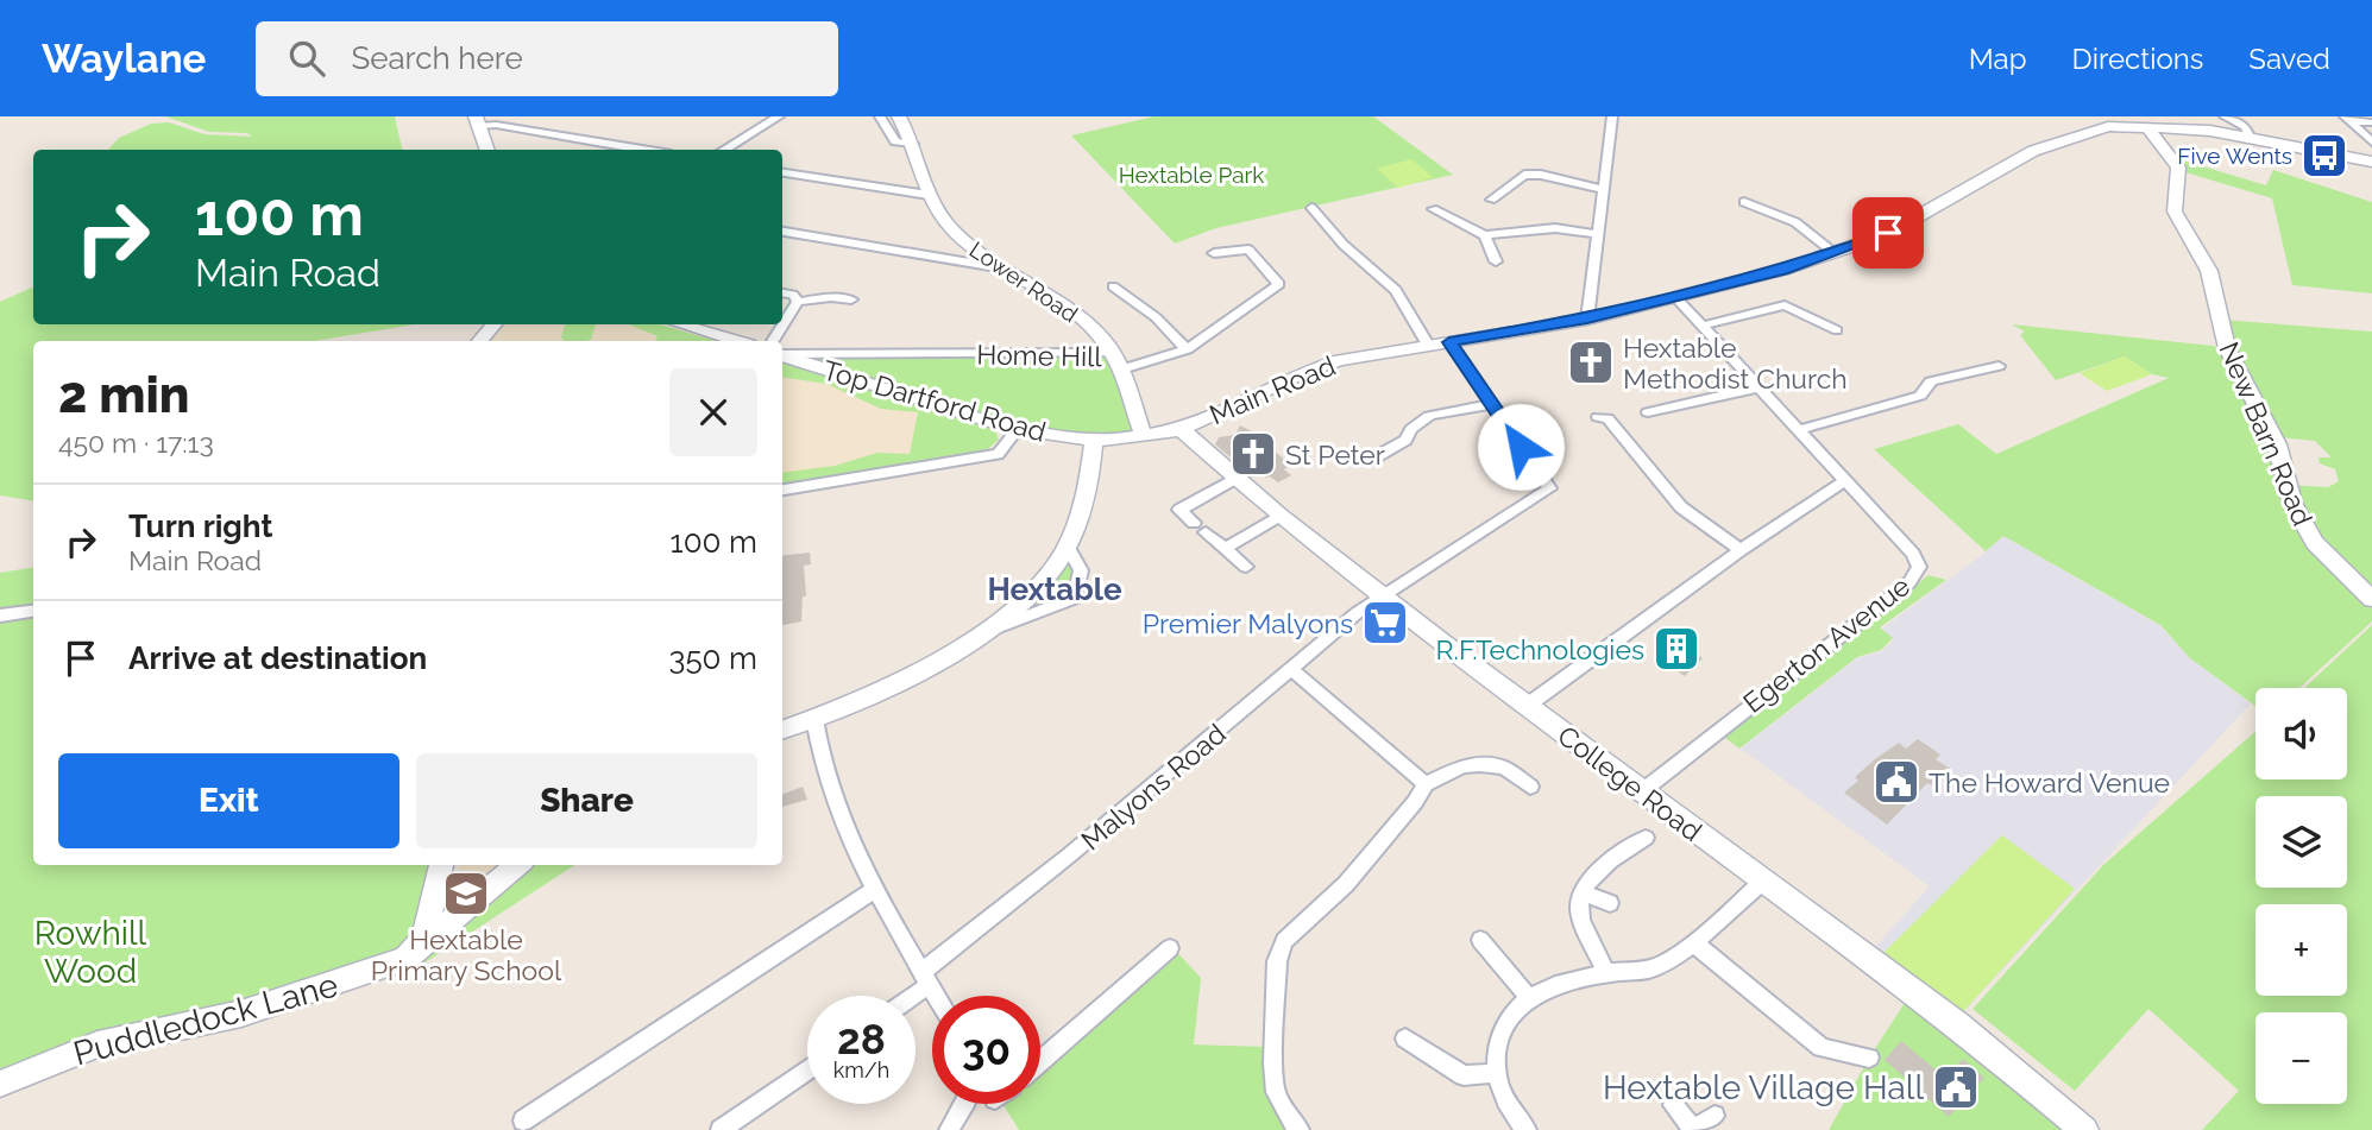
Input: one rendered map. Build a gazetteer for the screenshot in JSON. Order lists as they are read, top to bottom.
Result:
{
  "streets": {
    "street": [
      "Lower Road",
      "Home Hill",
      "Main Road",
      "Top Dartford Road",
      "New Barn Road",
      "Egerton Avenue",
      "College Road",
      "Malyons Road",
      "Puddledock Lane"
    ]
  },
  "crossings": [
    ["Lower Road", "Home Hill"],
    ["Home Hill", "Main Road"],
    ["Home Hill", "Top Dartford Road"],
    ["Main Road", "Top Dartford Road"],
    ["Main Road", "New Barn Road"],
    ["Main Road", "Egerton Avenue"],
    ["Main Road", "College Road"],
    ["Egerton Avenue", "College Road"],
    ["College Road", "Malyons Road"]
  ],
  "districts": ["Hextable"],
  "parks": ["Hextable Park", "Rowhill Wood"],
  "places": {
    "bus stop": ["Five Wents"],
    "church": ["Hextable Methodist Church", "St Peter"],
    "supermarket": ["Premier Malyons"],
    "building": ["R.F.Technologies"],
    "public building": ["The Howard Venue", "Hextable Village Hall"],
    "school or university": ["Hextable Primary School"]
  },
  "page": {
    "header": "Waylane",
    "search": "Search here",
    "nav": ["Map", "Directions", "Saved"],
    "turn": ["100 m", "Main Road"],
    "heading": ["2 min", "450 m · 17:13"],
    "list": [
      {
        "name": "Turn right",
        "note": "Main Road",
        "value": "100 m"
      },
      {
        "name": "Arrive at destination",
        "value": "350 m"
      }
    ],
    "map_buttons": ["+", "−"],
    "buttons": ["Exit", "Share"],
    "speed": "28 km/h",
    "limit": "30"
  }
}
